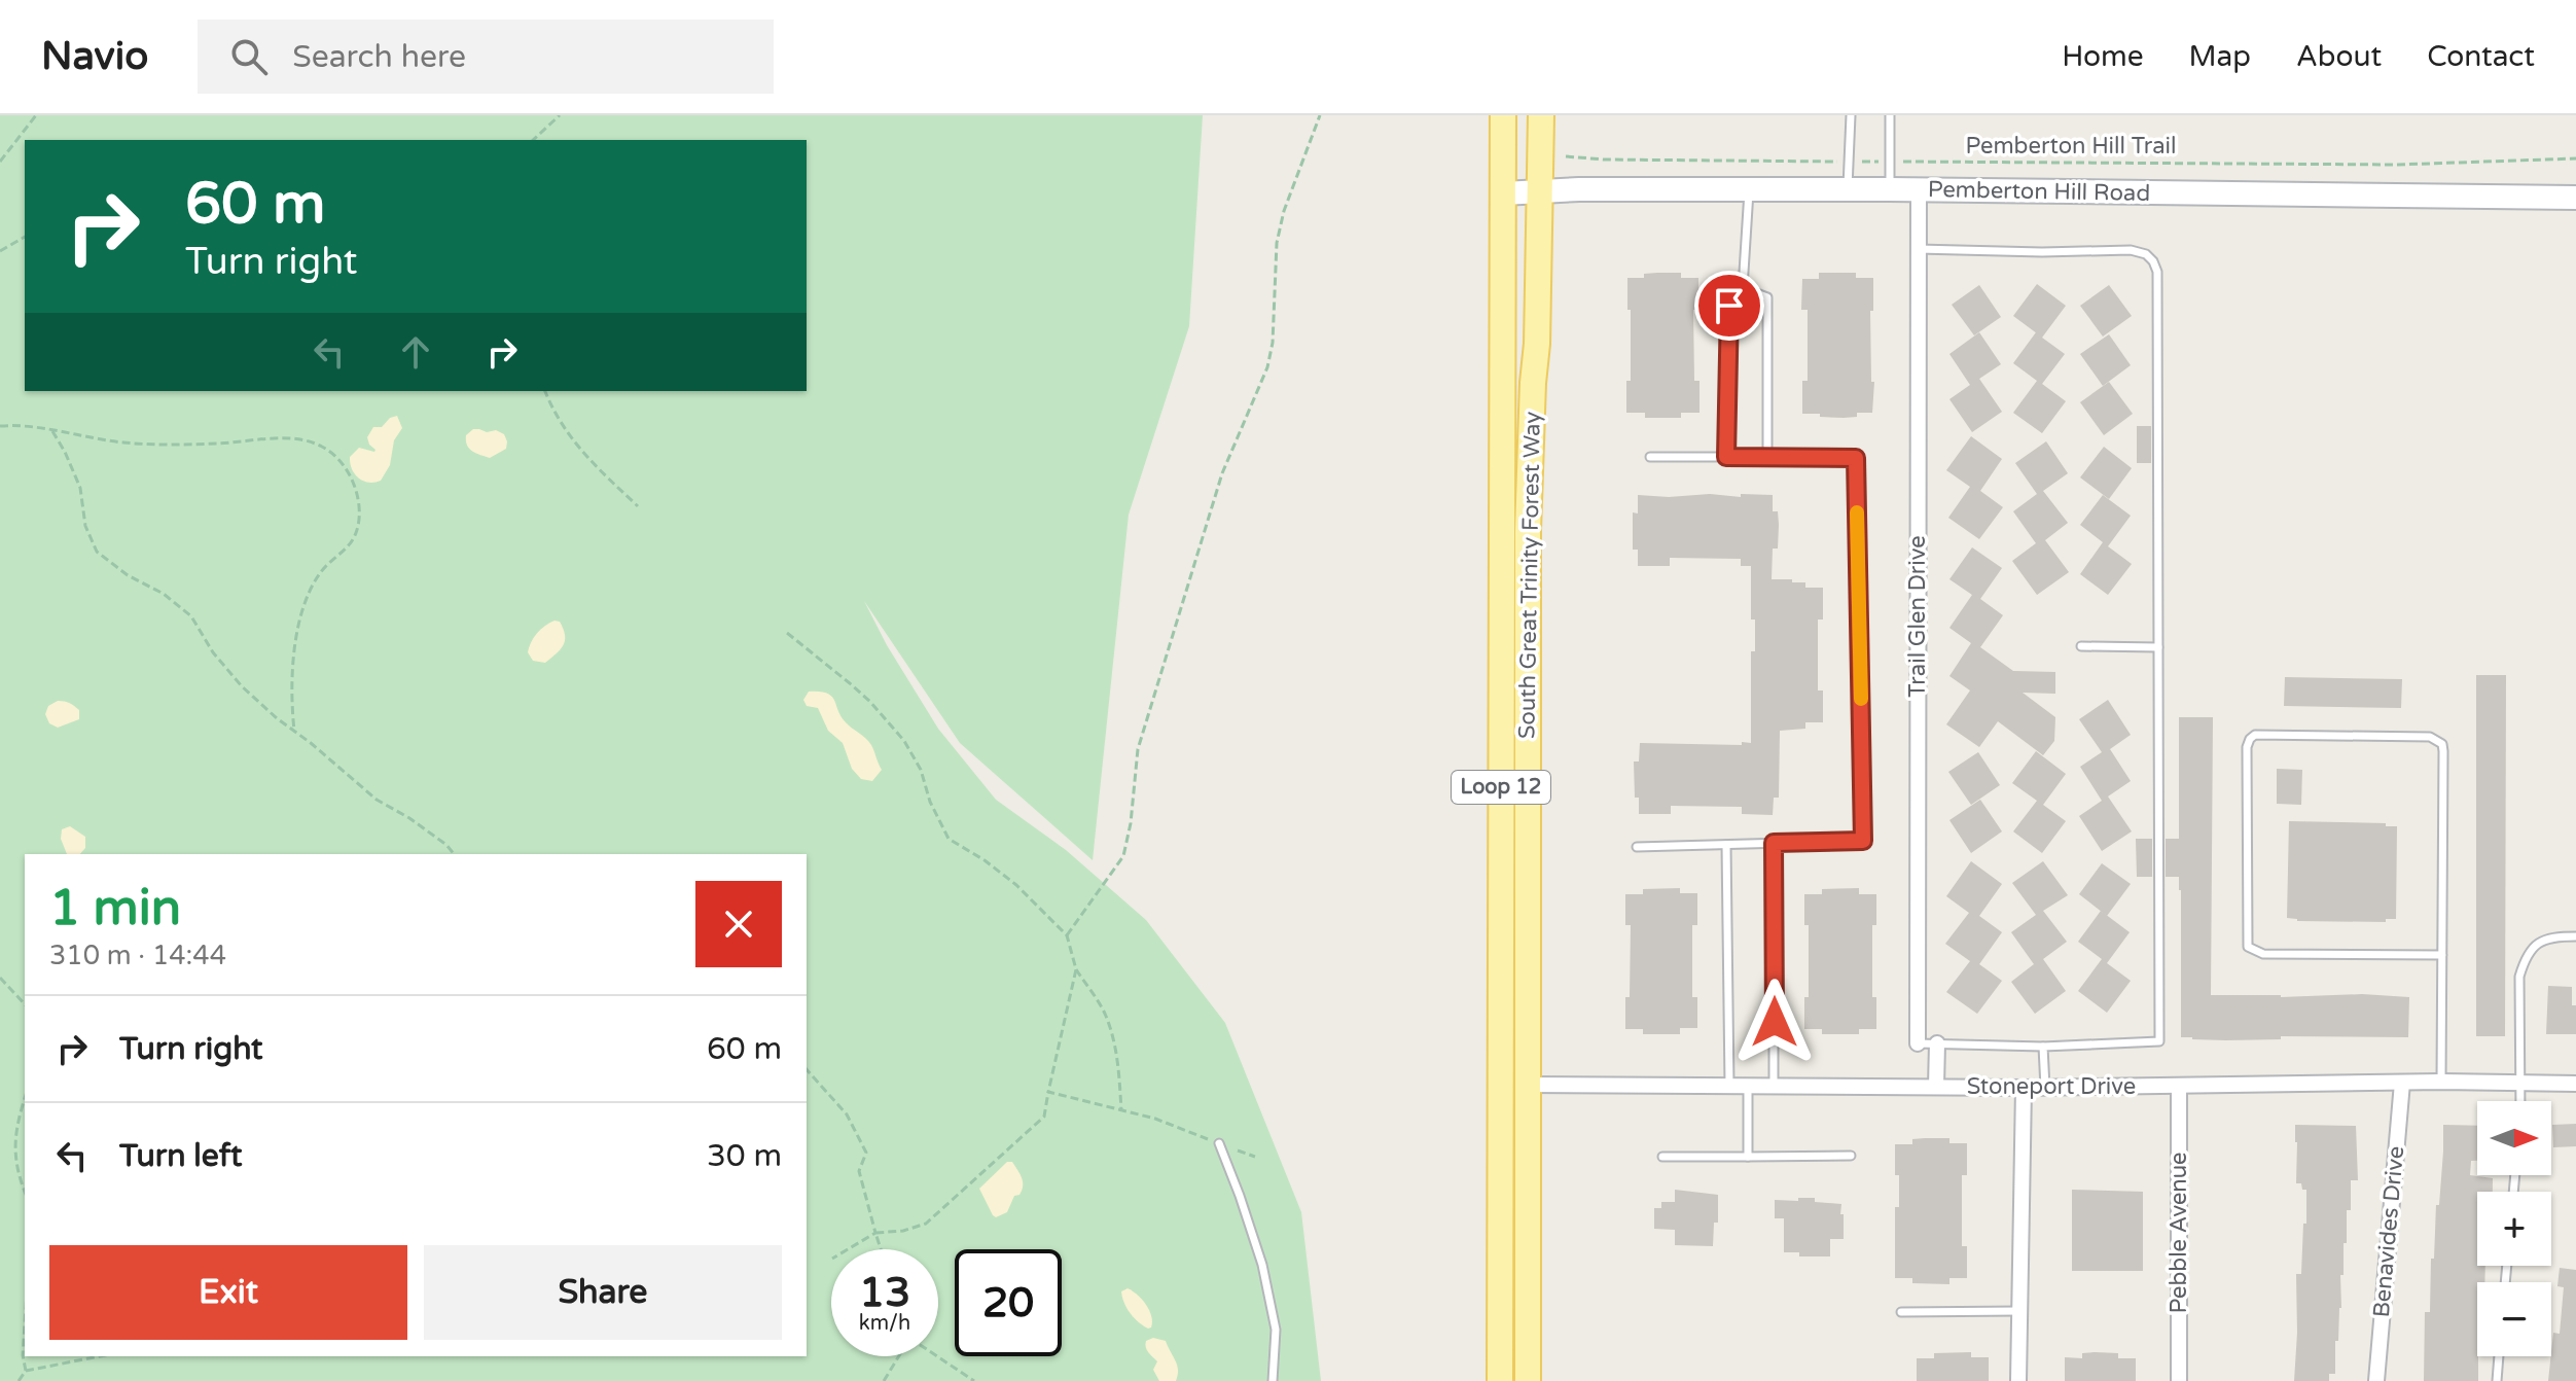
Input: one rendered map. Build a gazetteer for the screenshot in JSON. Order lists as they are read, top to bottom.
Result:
{
  "streets": {
    "main road": ["South Great Trinity Forest Way", "Loop 12"],
    "street": [
      "Pemberton Hill Road",
      "Trail Glen Drive",
      "Stoneport Drive",
      "Benavides Drive",
      "Pebble Avenue"
    ],
    "path": ["Pemberton Hill Trail"]
  },
  "crossings": [
    ["Pemberton Hill Road", "South Great Trinity Forest Way"],
    ["Pemberton Hill Road", "Trail Glen Drive"],
    ["South Great Trinity Forest Way", "Stoneport Drive"],
    ["Stoneport Drive", "Benavides Drive"],
    ["Stoneport Drive", "Pebble Avenue"]
  ],
  "north": "right",
  "page": {
    "header": "Navio",
    "search": "Search here",
    "nav": [
      "Home",
      "Map",
      "About",
      "Contact"
    ],
    "turn": ["60 m", "Turn right"],
    "heading": ["1 min", "310 m · 14:44"],
    "list": [
      {
        "name": "Turn right",
        "value": "60 m"
      },
      {
        "name": "Turn left",
        "value": "30 m"
      }
    ],
    "map_buttons": ["+", "−"],
    "buttons": ["Exit", "Share"],
    "speed": "13 km/h",
    "limit": "20"
  }
}
